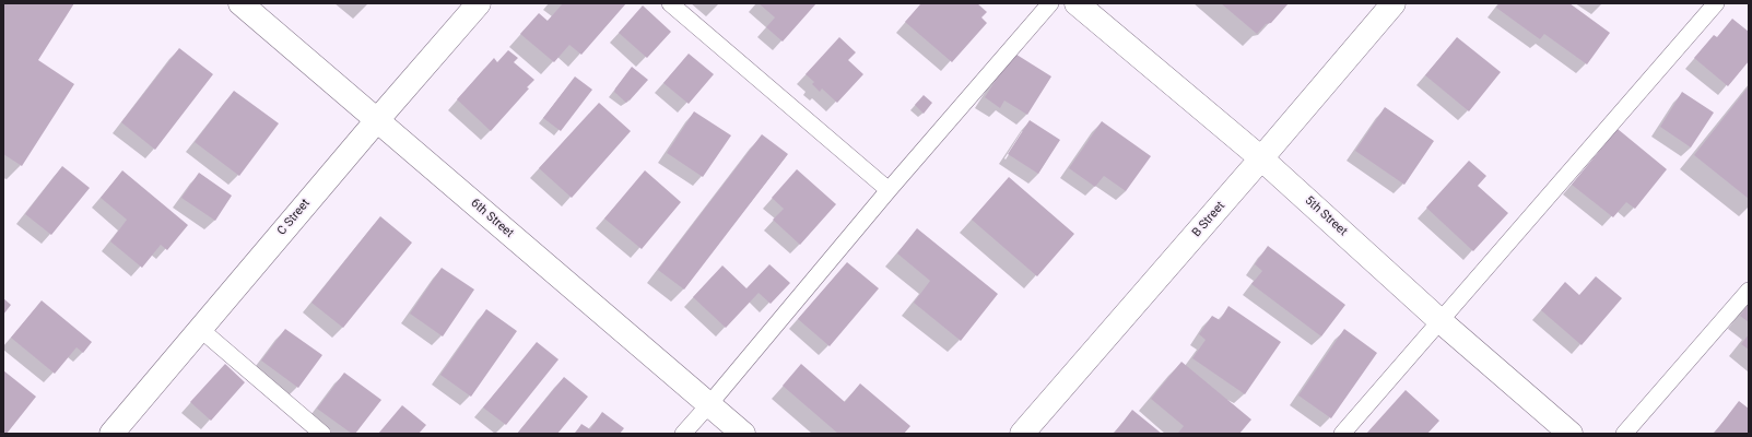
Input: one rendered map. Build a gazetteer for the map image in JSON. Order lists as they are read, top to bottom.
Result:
{
  "streets": {
    "street": [
      "5th Street",
      "C Street",
      "6th Street",
      "B Street"
    ]
  },
  "crossings": [
    ["5th Street", "B Street"],
    ["C Street", "6th Street"]
  ]
}
